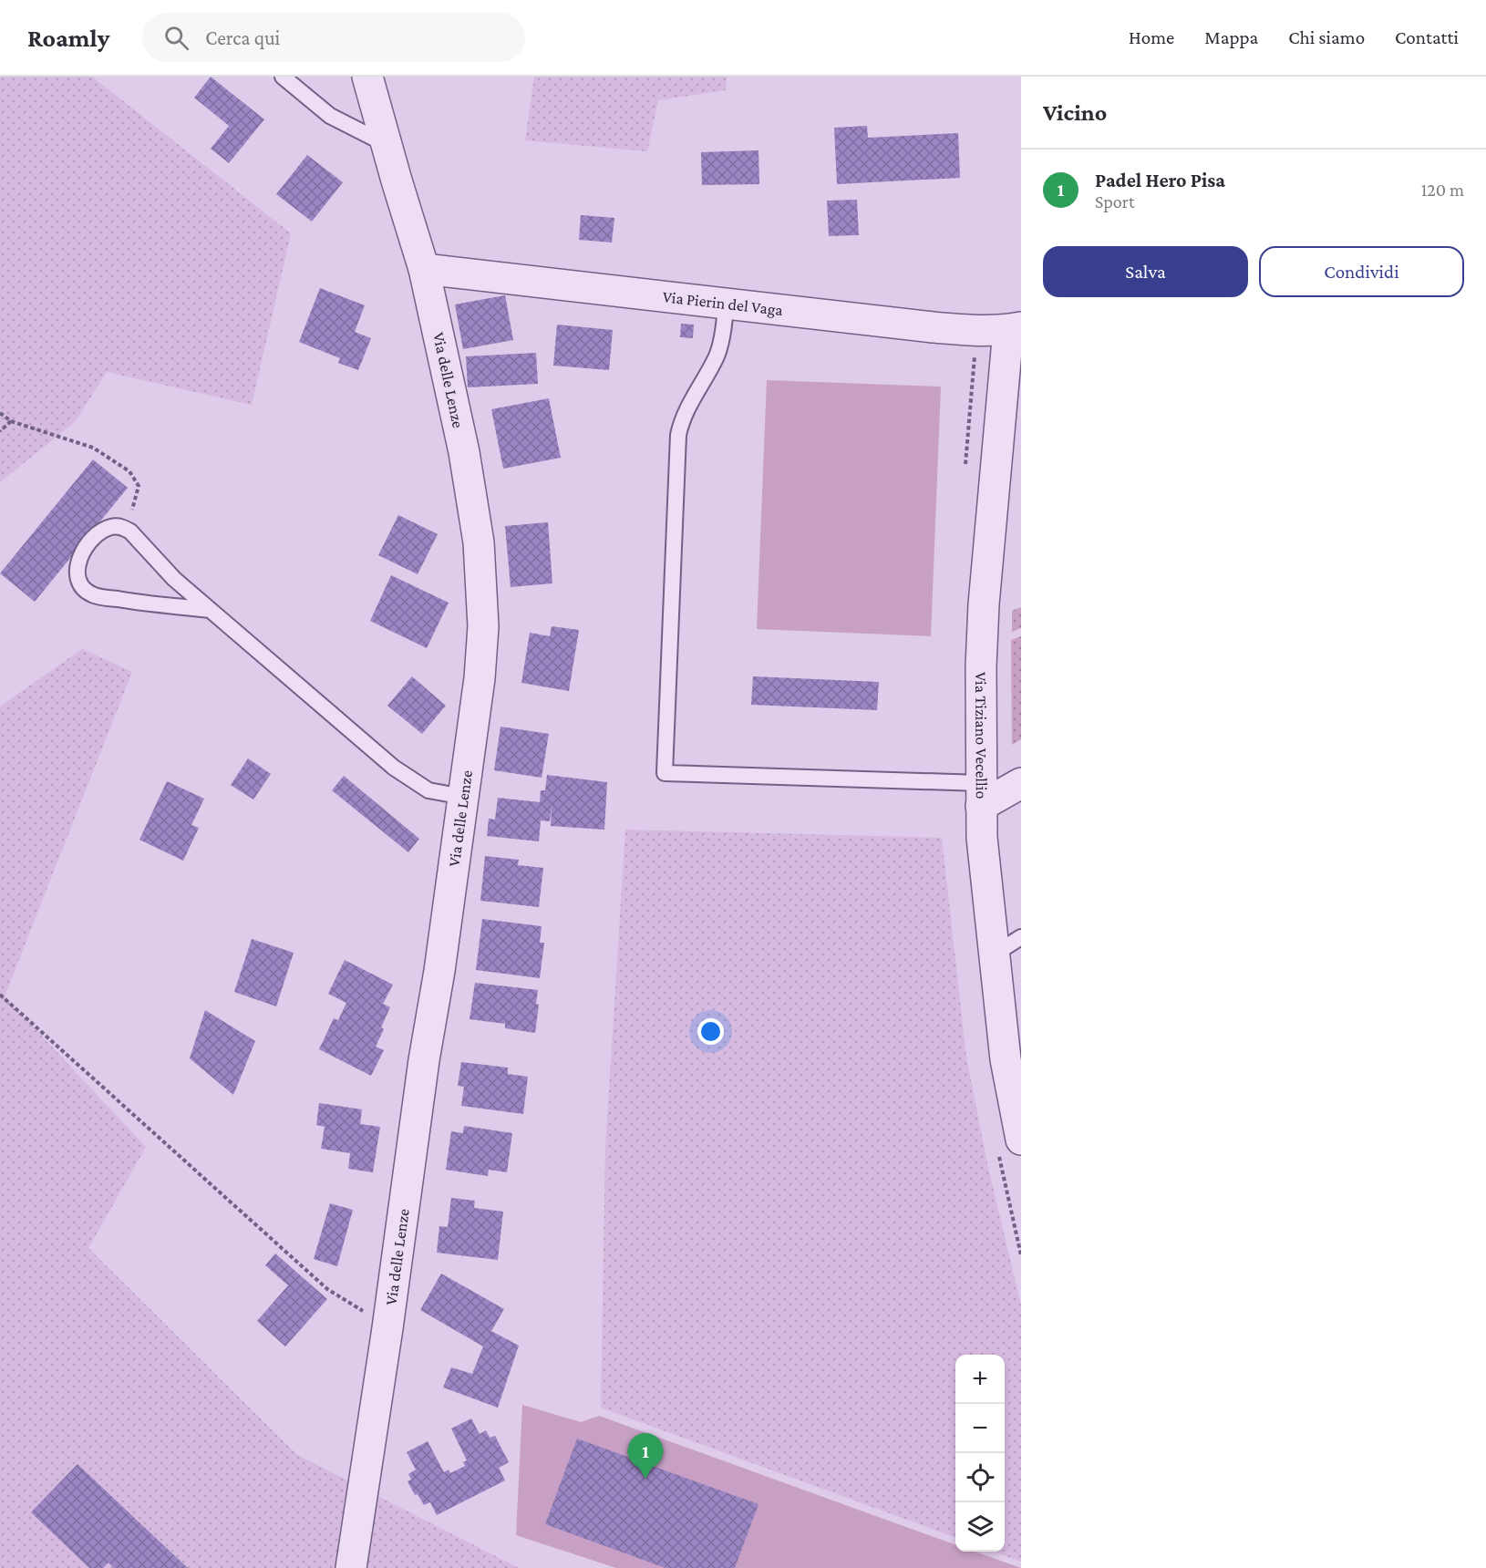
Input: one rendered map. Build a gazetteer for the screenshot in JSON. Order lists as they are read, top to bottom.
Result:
{
  "streets": {
    "street": ["Via Pierin del Vaga", "Via delle Lenze", "Via Tiziano Vecellio"]
  },
  "crossings": [
    ["Via Pierin del Vaga", "Via delle Lenze"],
    ["Via Pierin del Vaga", "Via Tiziano Vecellio"]
  ],
  "page": {
    "header": "Roamly",
    "search": "Cerca qui",
    "nav": [
      "Home",
      "Mappa",
      "Chi siamo",
      "Contatti"
    ],
    "heading": "Vicino",
    "list": [
      {
        "mark": "1",
        "name": "Padel Hero Pisa",
        "note": "Sport",
        "value": "120 m"
      }
    ],
    "buttons": ["Salva", "Condividi"],
    "map_buttons": ["+", "−"],
    "pins": "1"
  }
}
